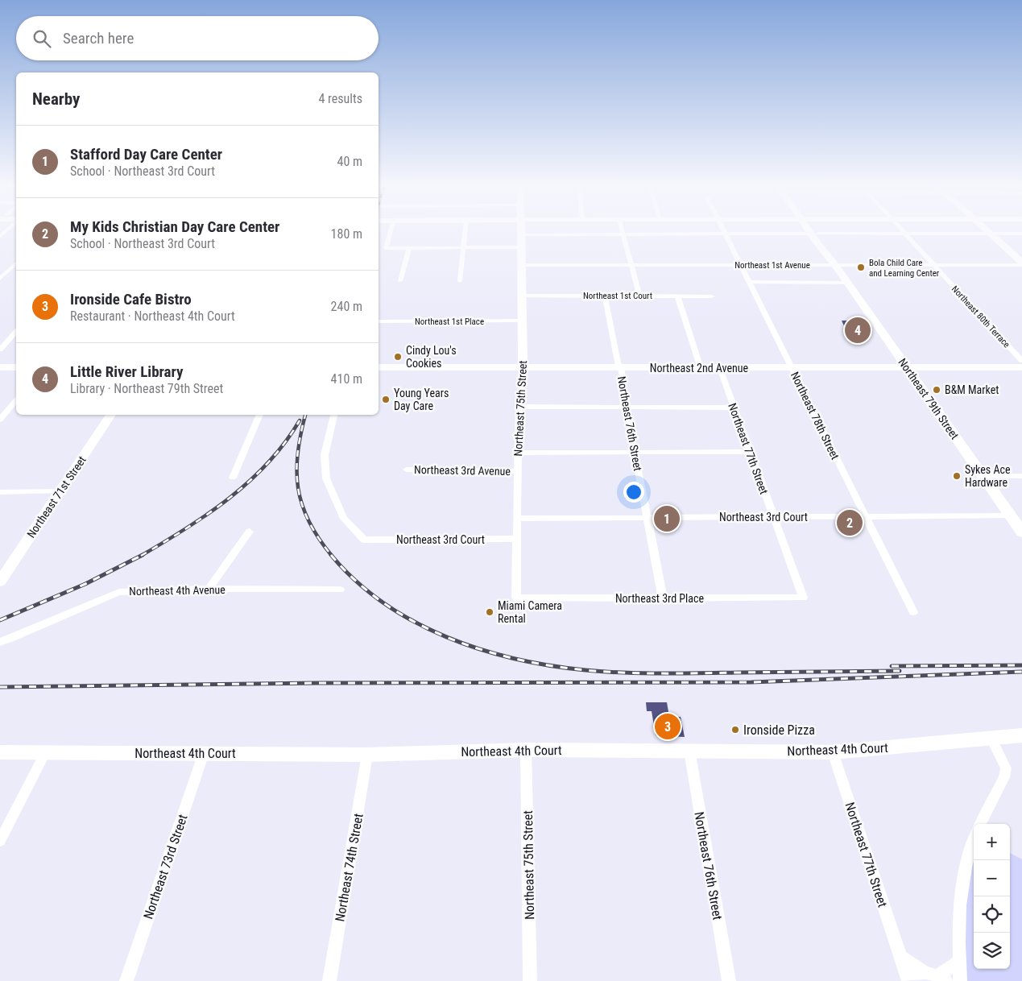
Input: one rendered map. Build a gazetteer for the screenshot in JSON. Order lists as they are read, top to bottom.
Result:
{
  "streets": {
    "main road": [
      "Northeast 2nd Avenue",
      "Northeast 79th Street",
      "Northeast 75th Street",
      "Northeast 71st Street",
      "Northeast 4th Court"
    ],
    "street": [
      "Northeast 1st Avenue",
      "Northeast 1st Court",
      "Northeast 80th Terrace",
      "Northeast 1st Place",
      "Northeast 78th Street",
      "Northeast 76th Street",
      "Northeast 77th Street",
      "Northeast 3rd Avenue",
      "Northeast 3rd Court",
      "Northeast 4th Avenue",
      "Northeast 3rd Place",
      "Northeast 73rd Street",
      "Northeast 74th Street"
    ]
  },
  "crossings": [
    ["Northeast 1st Avenue", "Northeast 80th Terrace"],
    ["Northeast 1st Avenue", "Northeast 79th Street"],
    ["Northeast 1st Avenue", "Northeast 75th Street"],
    ["Northeast 1st Avenue", "Northeast 78th Street"],
    ["Northeast 1st Court", "Northeast 75th Street"],
    ["Northeast 1st Court", "Northeast 76th Street"],
    ["Northeast 1st Place", "Northeast 75th Street"],
    ["Northeast 2nd Avenue", "Northeast 79th Street"],
    ["Northeast 2nd Avenue", "Northeast 75th Street"],
    ["Northeast 2nd Avenue", "Northeast 78th Street"],
    ["Northeast 2nd Avenue", "Northeast 76th Street"],
    ["Northeast 2nd Avenue", "Northeast 77th Street"],
    ["Northeast 79th Street", "Northeast 3rd Court"],
    ["Northeast 75th Street", "Northeast 3rd Avenue"],
    ["Northeast 75th Street", "Northeast 3rd Court"],
    ["Northeast 75th Street", "Northeast 3rd Place"],
    ["Northeast 75th Street", "Northeast 4th Court"],
    ["Northeast 78th Street", "Northeast 3rd Court"],
    ["Northeast 76th Street", "Northeast 3rd Avenue"],
    ["Northeast 76th Street", "Northeast 3rd Court"],
    ["Northeast 76th Street", "Northeast 3rd Place"],
    ["Northeast 76th Street", "Northeast 4th Court"],
    ["Northeast 77th Street", "Northeast 3rd Avenue"],
    ["Northeast 77th Street", "Northeast 3rd Court"],
    ["Northeast 77th Street", "Northeast 3rd Place"],
    ["Northeast 77th Street", "Northeast 4th Court"],
    ["Northeast 4th Court", "Northeast 73rd Street"],
    ["Northeast 4th Court", "Northeast 74th Street"]
  ],
  "places": [
    "Bola Child Care and Learning Center",
    "Cindy Lou's Cookies",
    "B&M Market",
    "Young Years Day Care",
    "Sykes Ace Hardware",
    "Miami Camera Rental",
    "Ironside Pizza"
  ],
  "page": {
    "search": "Search here",
    "heading": ["Nearby", "4 results"],
    "list": [
      {
        "mark": "1",
        "name": "Stafford Day Care Center",
        "note": "School · Northeast 3rd Court",
        "value": "40 m"
      },
      {
        "mark": "2",
        "name": "My Kids Christian Day Care Center",
        "note": "School · Northeast 3rd Court",
        "value": "180 m"
      },
      {
        "mark": "3",
        "name": "Ironside Cafe Bistro",
        "note": "Restaurant · Northeast 4th Court",
        "value": "240 m"
      },
      {
        "mark": "4",
        "name": "Little River Library",
        "note": "Library · Northeast 79th Street",
        "value": "410 m"
      }
    ],
    "pins": [
      "4",
      "1",
      "2",
      "3"
    ],
    "map_buttons": ["+", "−"]
  }
}
